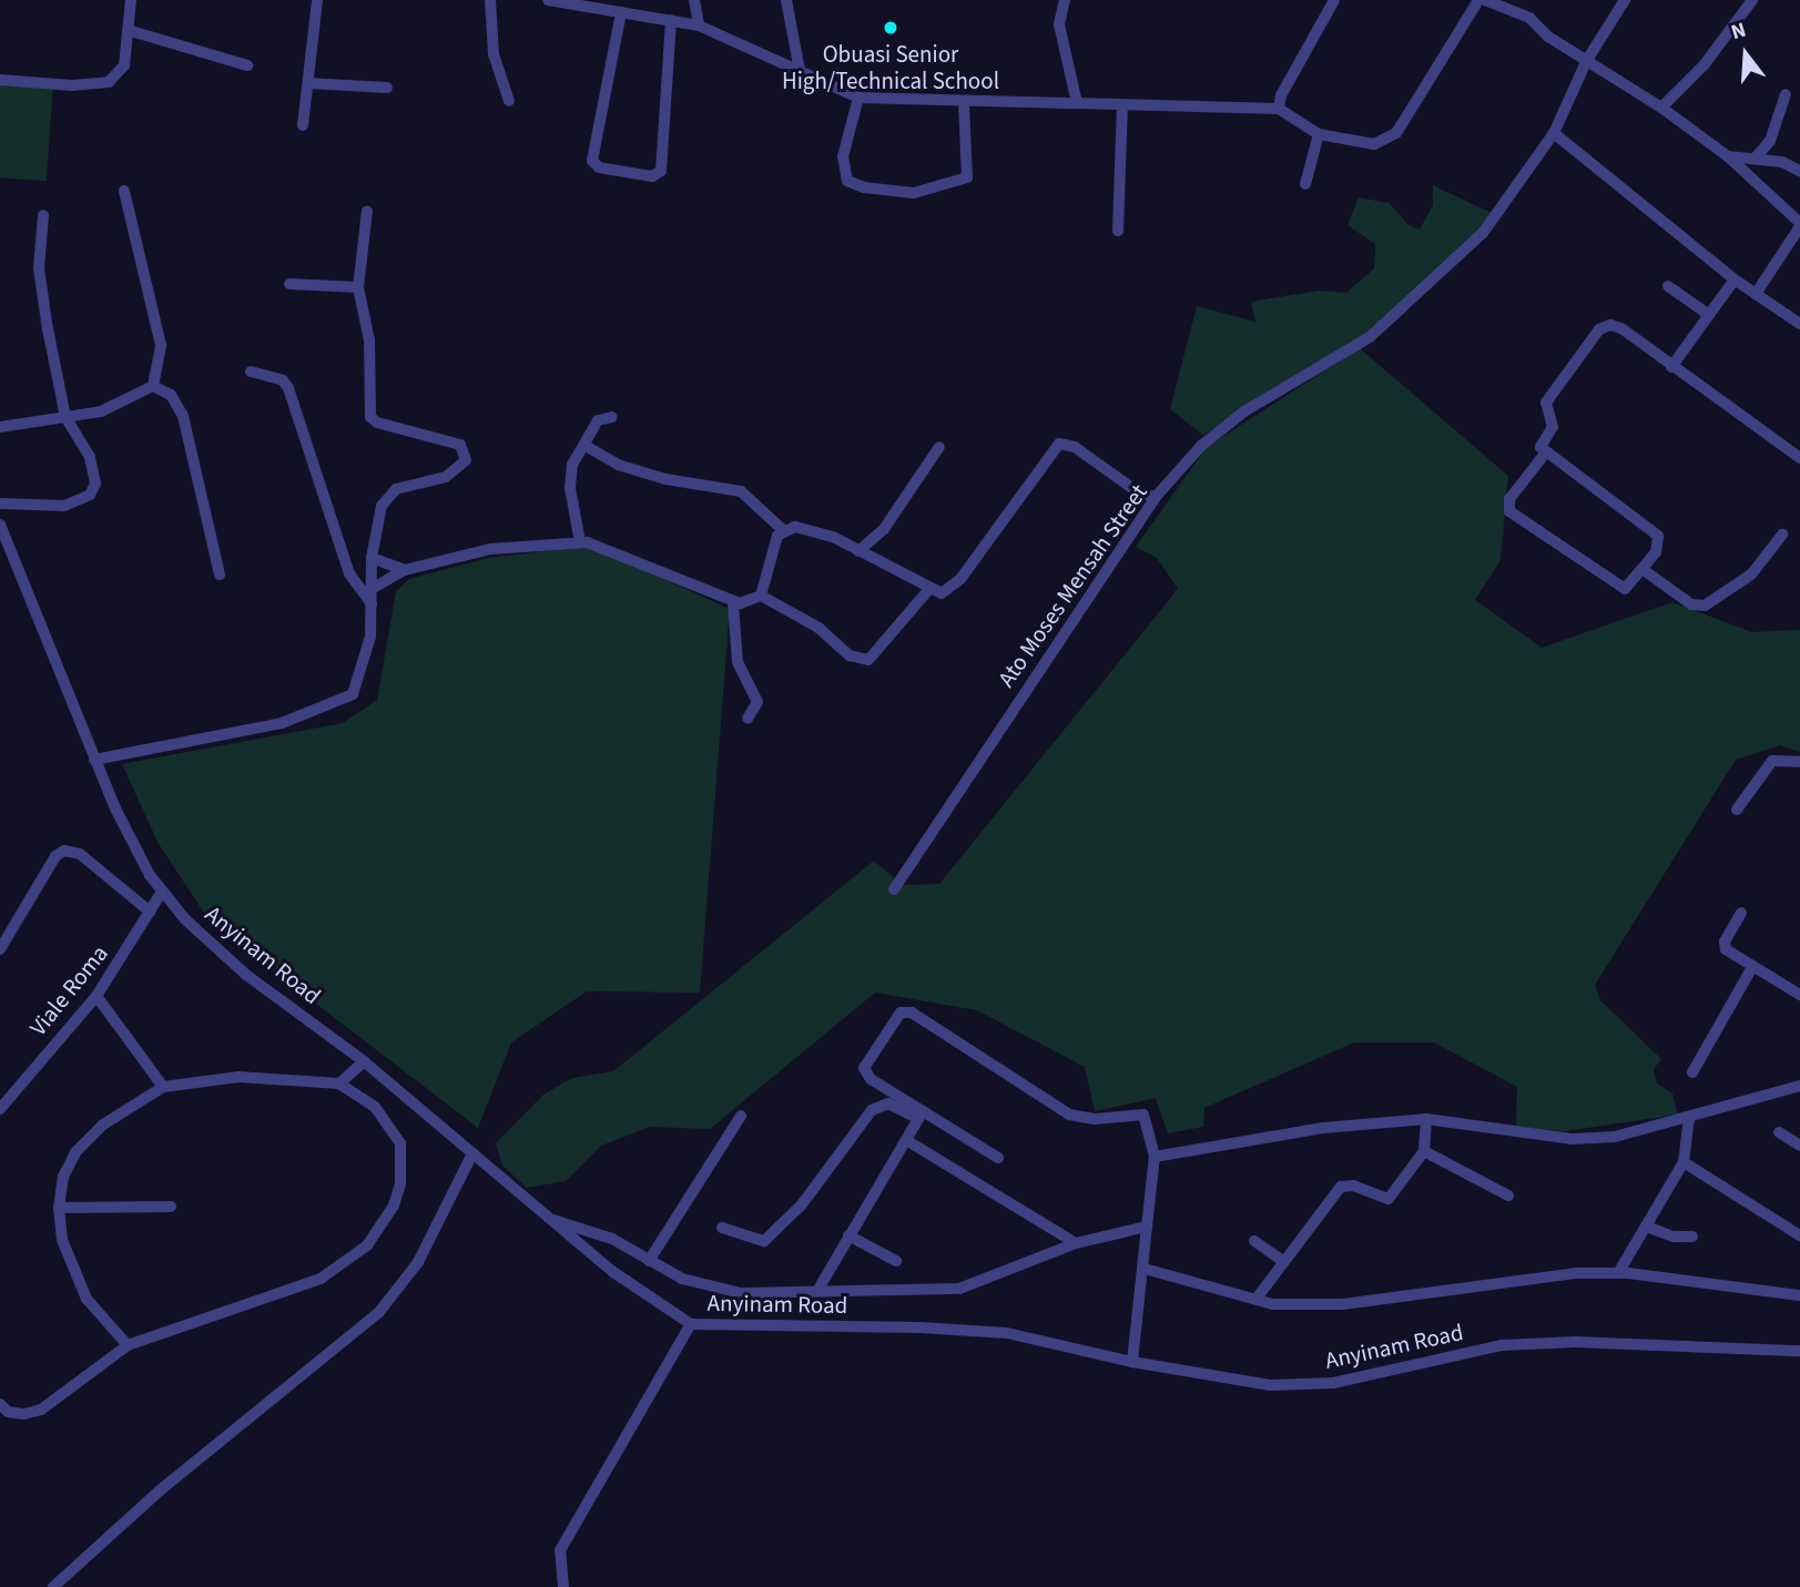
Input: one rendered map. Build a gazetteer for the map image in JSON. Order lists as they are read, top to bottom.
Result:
{
  "streets": {
    "street": ["Ato Moses Mensah Street", "Anyinam Road", "Viale Roma"]
  },
  "crossings": [
    ["Anyinam Road", "Viale Roma"]
  ],
  "places": ["Obuasi Senior High/Technical School"],
  "north": "top"
}
